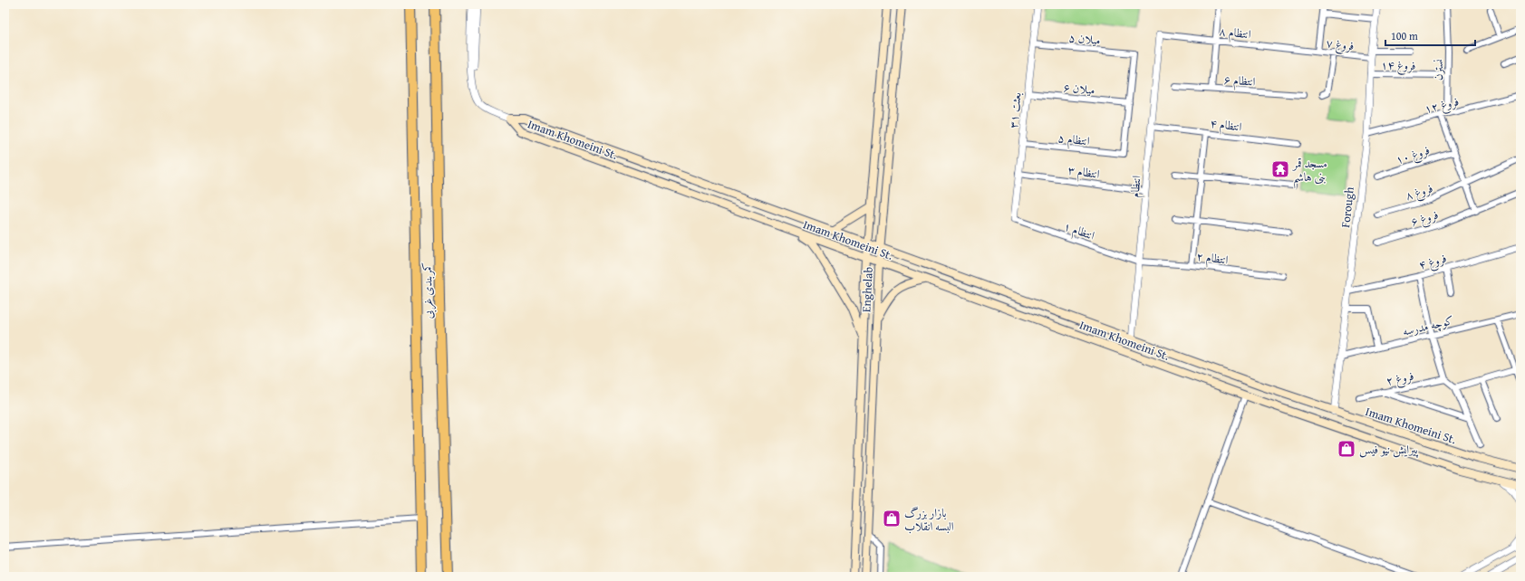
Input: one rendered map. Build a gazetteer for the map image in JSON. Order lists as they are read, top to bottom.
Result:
{
  "streets": {
    "highway": ["کمربندی غربی"],
    "main road": ["Imam Khomeini St.", "Enghelab"],
    "street": [
      "انتظام ۸",
      "میلان ۵",
      "فروغ ۷",
      "فروغ ۱۴",
      "نسترن",
      "انتظام ۶",
      "میلان ۶",
      "فروغ ۱۲",
      "بعثت ۳۱",
      "انتظام ۴",
      "انتظام ۵",
      "فروغ ۱۰",
      "انتظام ۳",
      "انتظام",
      "فروغ ۸",
      "Forough",
      "فروغ ۶",
      "انتظام ۱",
      "انتظام ۲",
      "فروغ ۴",
      "کوچه مدرسه",
      "فروغ ۲"
    ]
  },
  "crossings": [
    ["انتظام ۸", "فروغ ۷"],
    ["انتظام ۸", "انتظام"],
    ["میلان ۵", "میلان ۶"],
    ["میلان ۵", "بعثت ۳۱"],
    ["میلان ۵", "انتظام ۵"],
    ["فروغ ۷", "Forough"],
    ["فروغ ۱۴", "نسترن"],
    ["فروغ ۱۴", "Forough"],
    ["نسترن", "فروغ ۱۲"],
    ["میلان ۶", "بعثت ۳۱"],
    ["میلان ۶", "انتظام ۵"],
    ["فروغ ۱۲", "Forough"],
    ["بعثت ۳۱", "انتظام ۵"],
    ["بعثت ۳۱", "انتظام ۳"],
    ["بعثت ۳۱", "انتظام ۱"],
    ["انتظام ۴", "انتظام"],
    ["Imam Khomeini St.", "انتظام"],
    ["Imam Khomeini St.", "Forough"],
    ["Imam Khomeini St.", "Enghelab"],
    ["انتظام ۳", "انتظام"],
    ["انتظام", "انتظام ۱"],
    ["انتظام", "انتظام ۲"],
    ["Forough", "فروغ ۴"],
    ["Forough", "کوچه مدرسه"],
    ["انتظام ۱", "انتظام ۲"]
  ],
  "places": {
    "temple": ["مسجد قمر بنی هاشم"],
    "shop": ["پیرایش نیو فیس", "بازار بزرگ البسه انقلاب"]
  },
  "scale_bar": "100 m"
}
